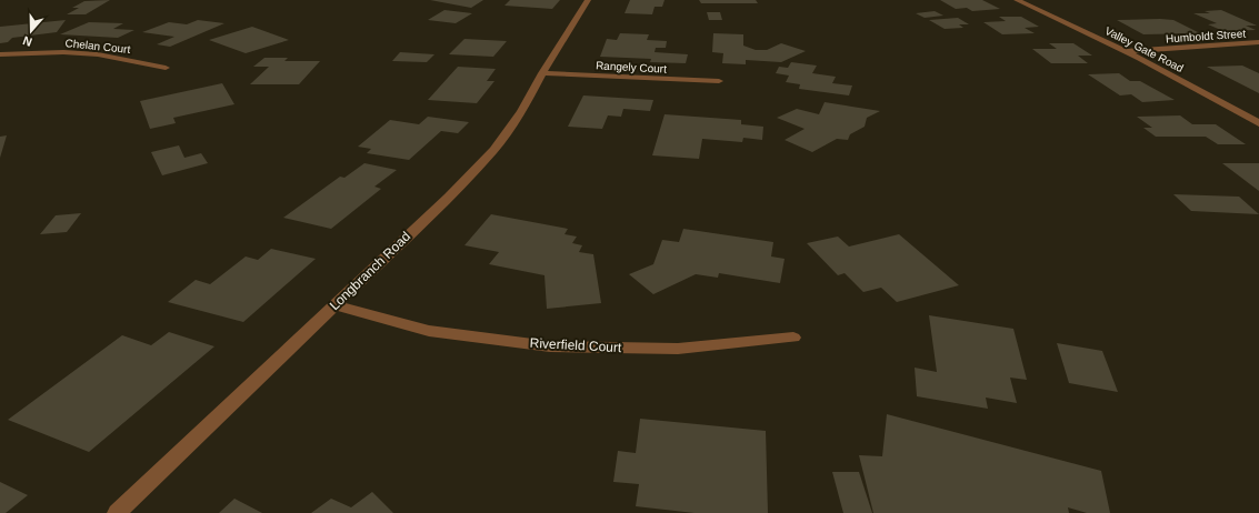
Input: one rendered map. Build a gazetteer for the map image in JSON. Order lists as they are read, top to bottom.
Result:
{
  "streets": {
    "street": [
      "Humboldt Street",
      "Chelan Court",
      "Valley Gate Road",
      "Rangely Court",
      "Longbranch Road",
      "Riverfield Court"
    ]
  },
  "crossings": [
    ["Humboldt Street", "Valley Gate Road"],
    ["Rangely Court", "Longbranch Road"],
    ["Longbranch Road", "Riverfield Court"]
  ],
  "north": "bottom"
}
